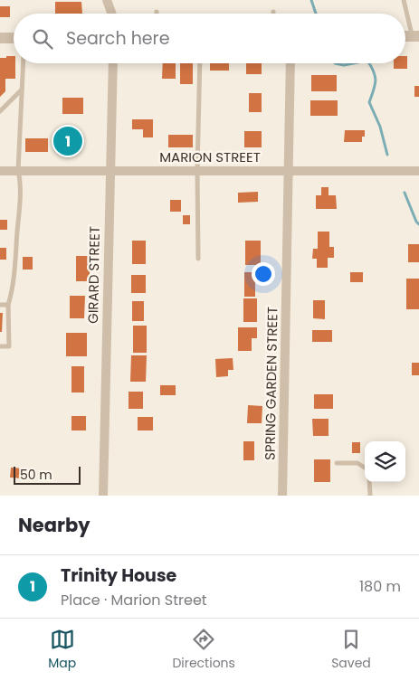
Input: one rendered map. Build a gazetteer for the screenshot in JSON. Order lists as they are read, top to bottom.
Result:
{
  "streets": {
    "street": ["MARION STREET", "GIRARD STREET", "SPRING GARDEN STREET"]
  },
  "crossings": [
    ["MARION STREET", "GIRARD STREET"],
    ["MARION STREET", "SPRING GARDEN STREET"]
  ],
  "scale_bar": "50 m",
  "page": {
    "search": "Search here",
    "pins": "1",
    "scale": "50 m",
    "heading": "Nearby",
    "list": [
      {
        "mark": "1",
        "name": "Trinity House",
        "note": "Place · Marion Street",
        "value": "180 m"
      }
    ],
    "nav": ["Map", "Directions", "Saved"]
  }
}
